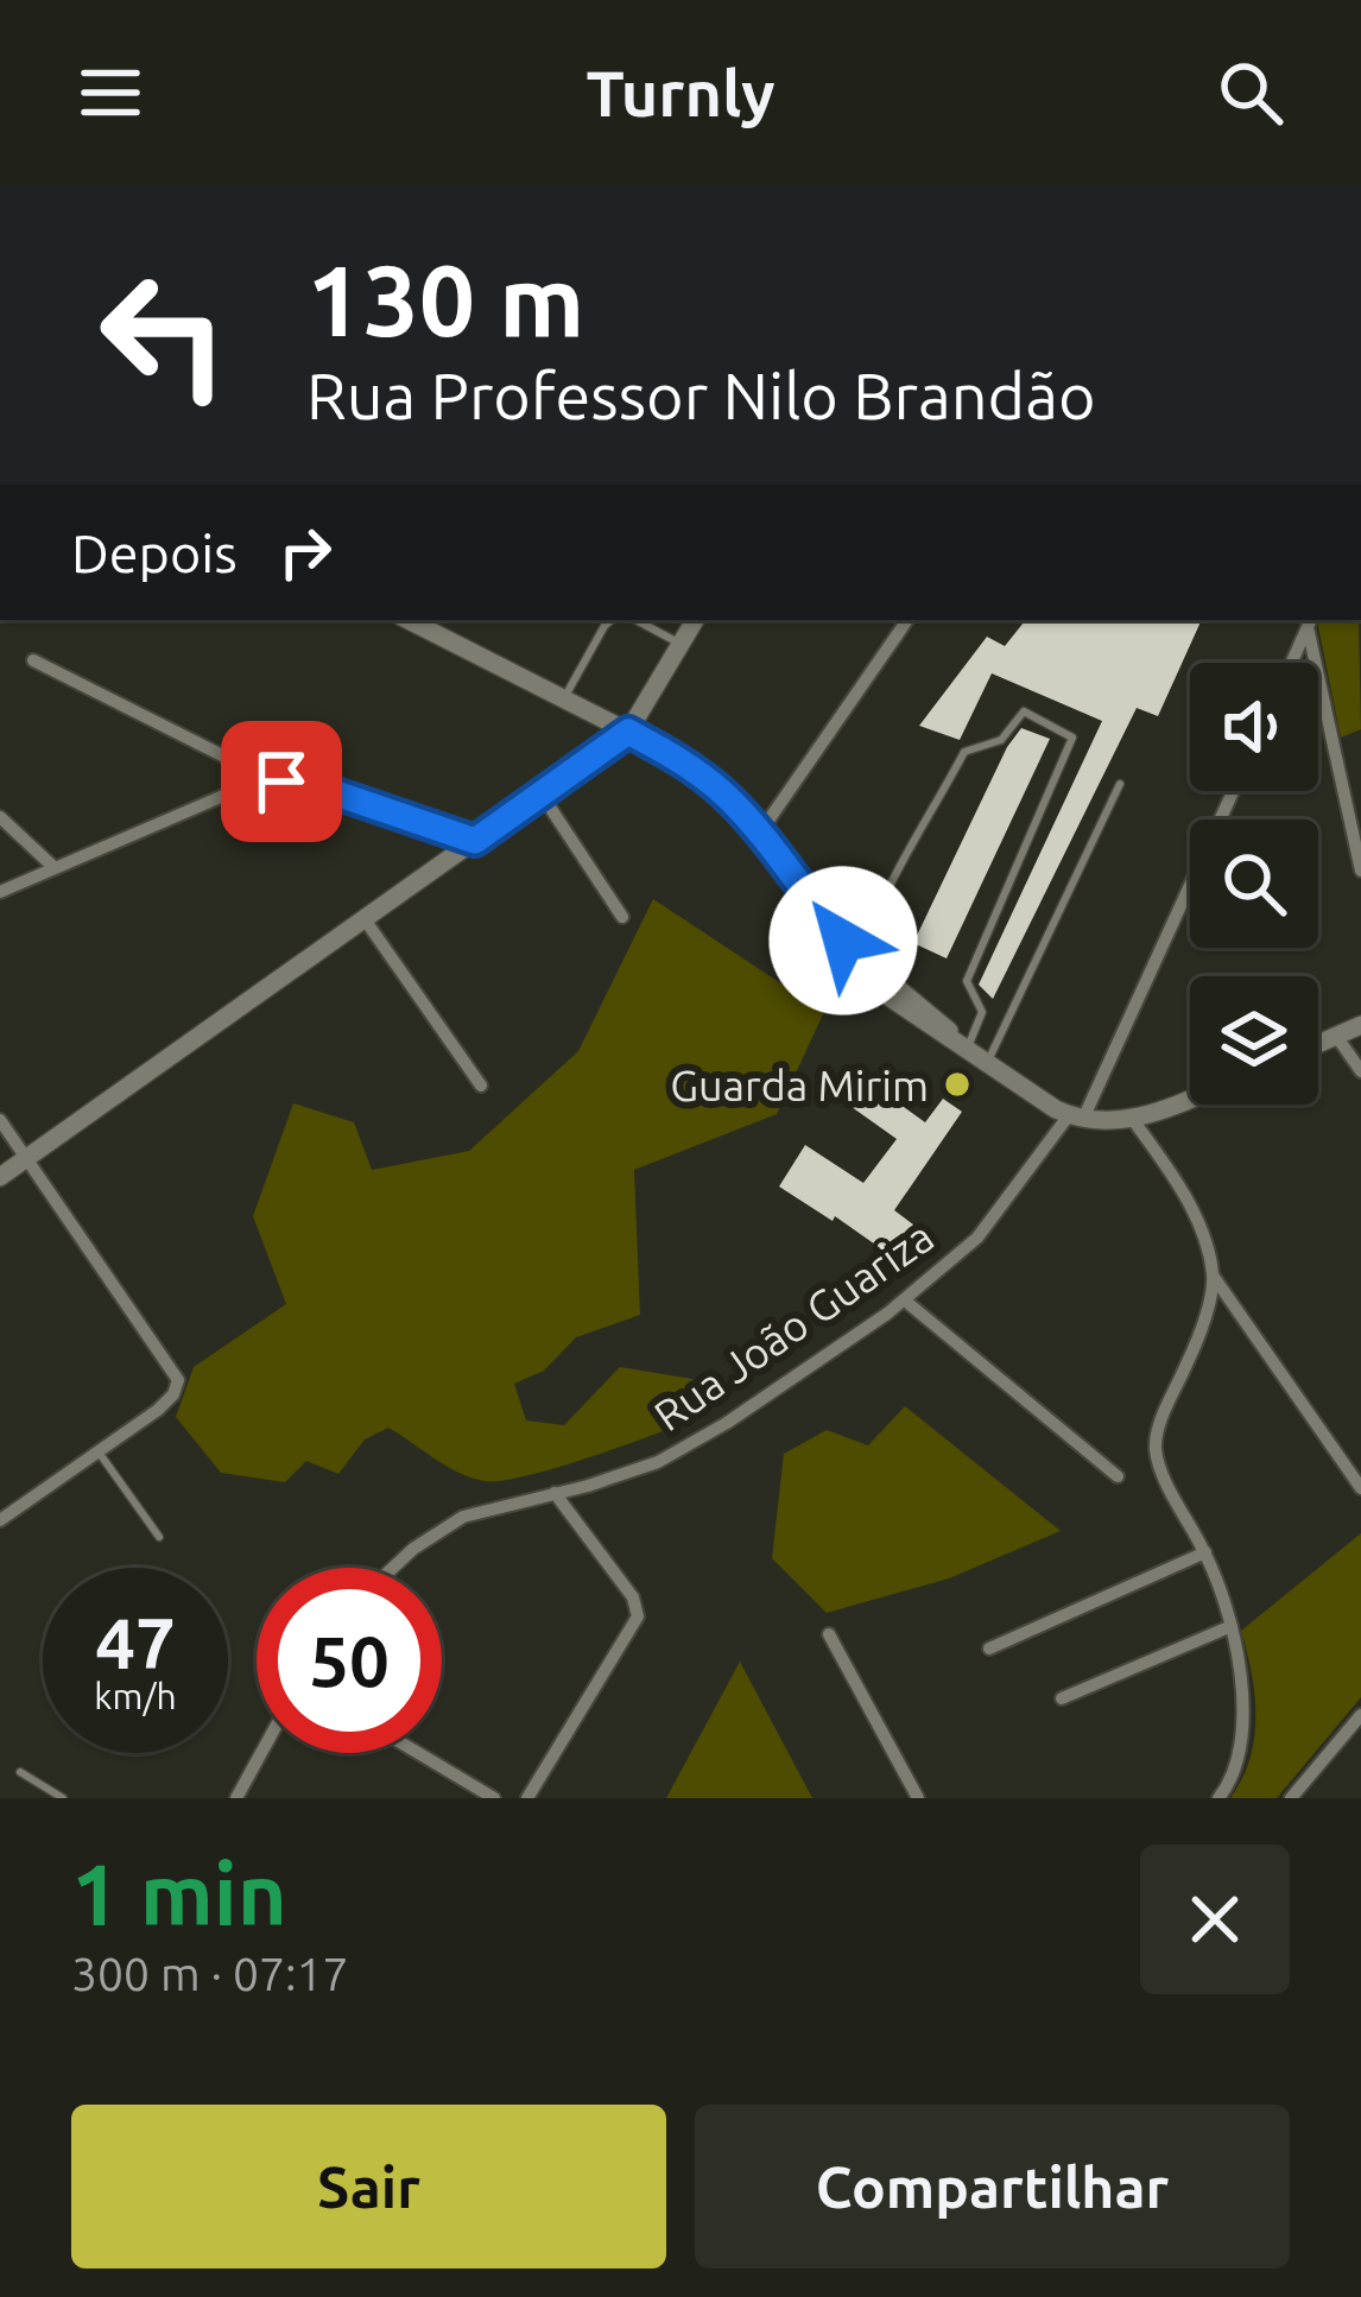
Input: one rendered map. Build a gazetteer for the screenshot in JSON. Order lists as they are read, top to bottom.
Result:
{
  "streets": {
    "street": ["Rua João Guariza"]
  },
  "places": ["Guarda Mirim"],
  "page": {
    "header": "Turnly",
    "turn": ["130 m", "Rua Professor Nilo Brandão"],
    "then": "Depois",
    "speed": "47 km/h",
    "limit": "50",
    "heading": ["1 min", "300 m · 07:17"],
    "buttons": ["Sair", "Compartilhar"]
  }
}
